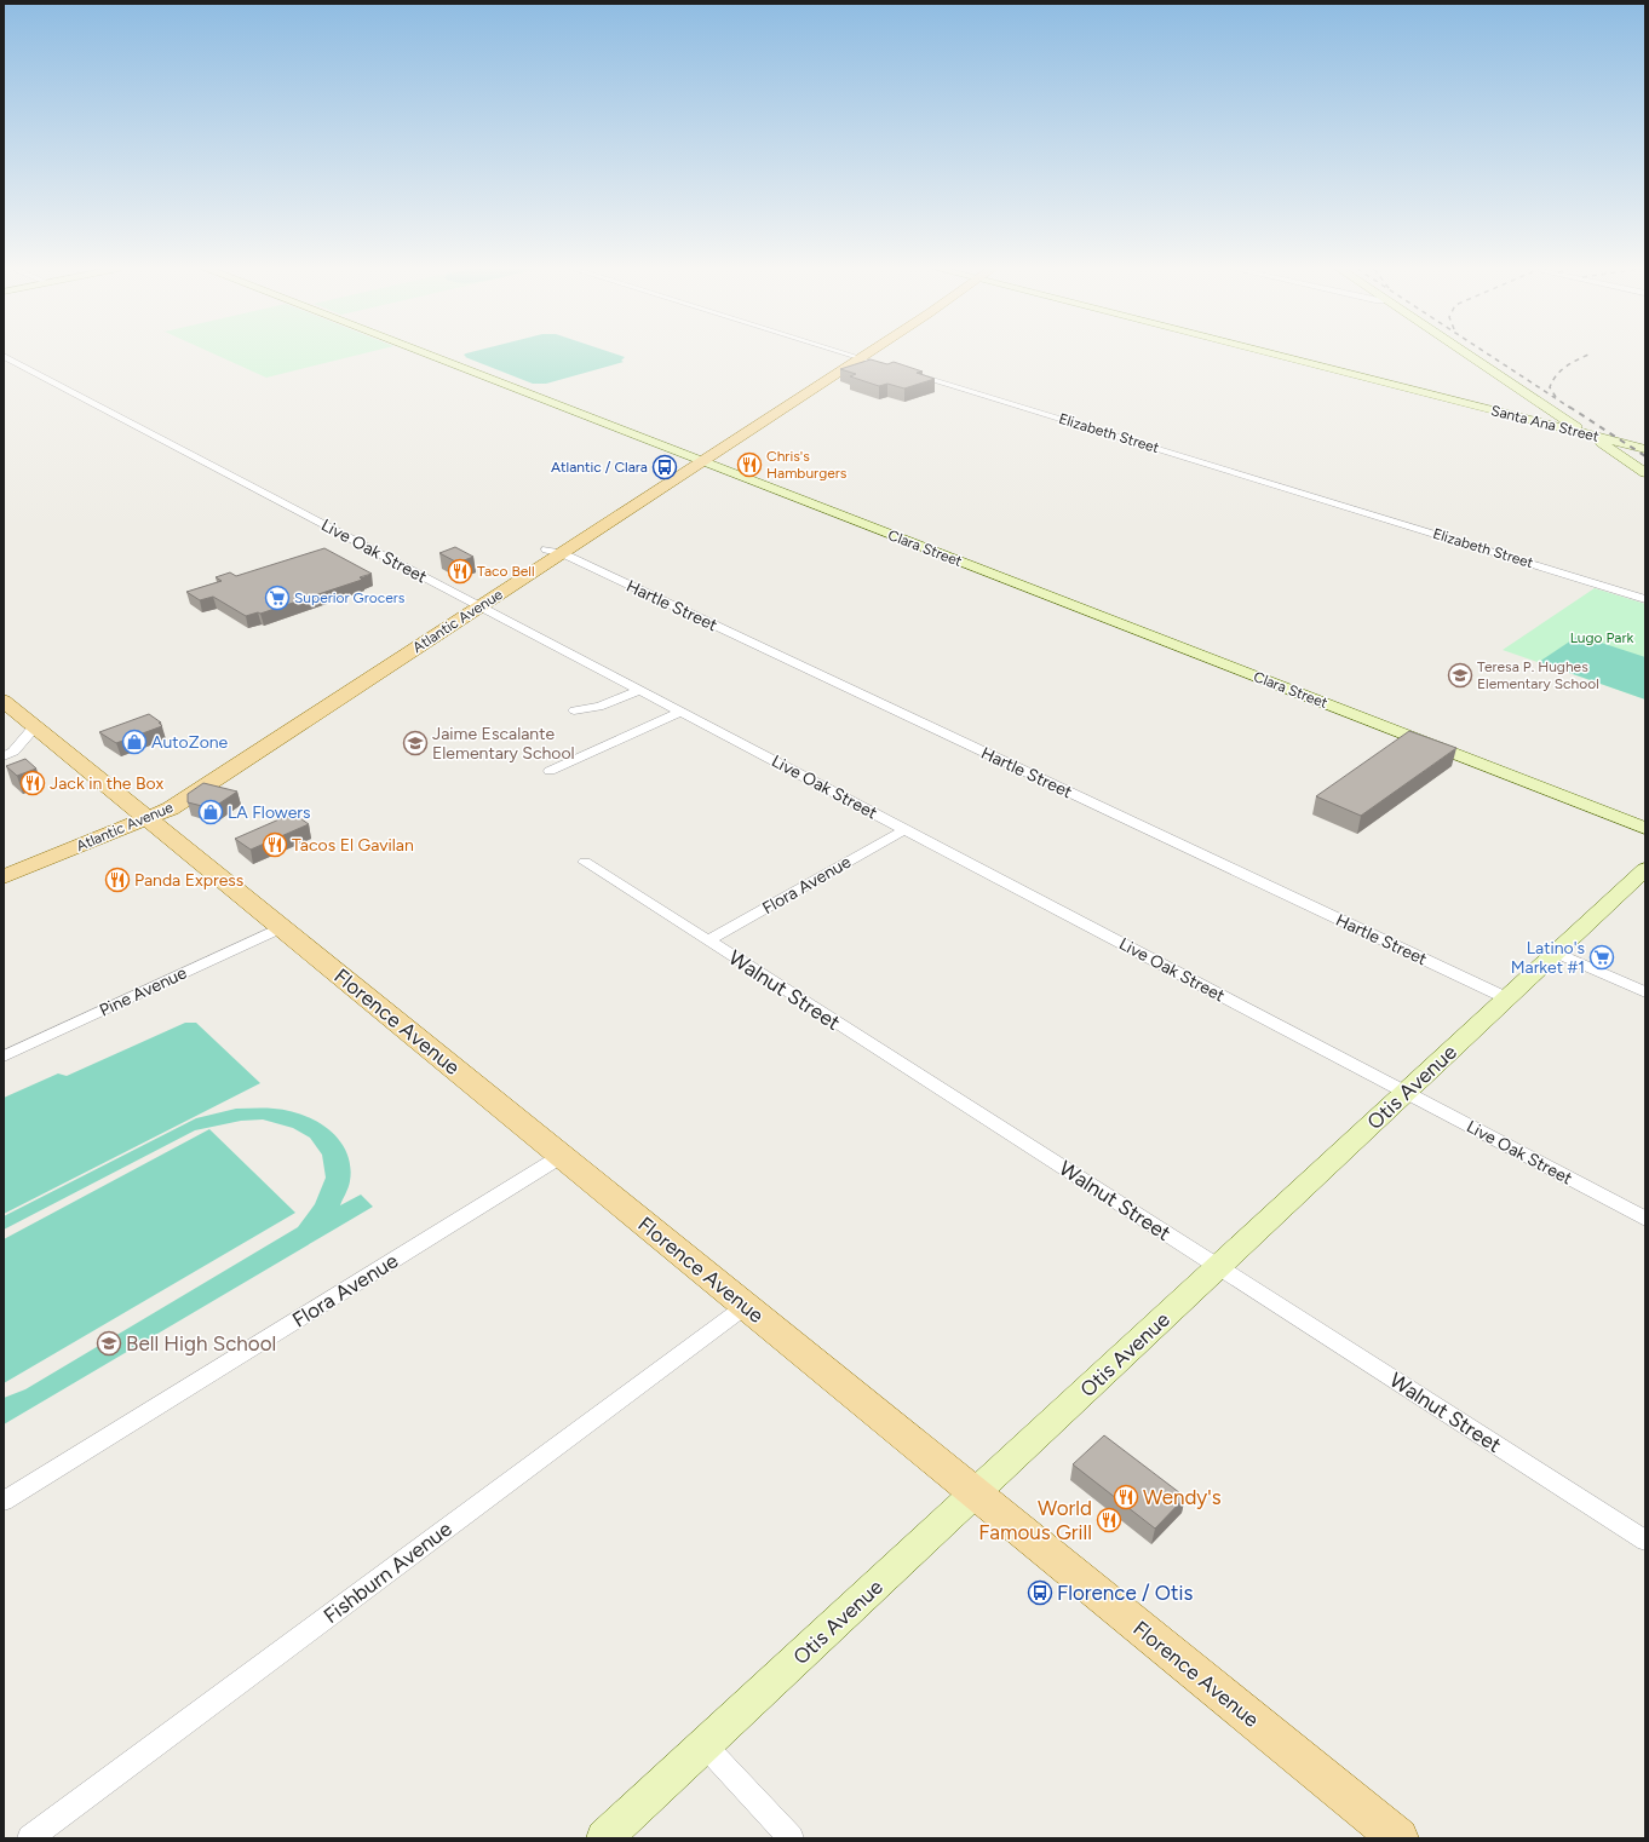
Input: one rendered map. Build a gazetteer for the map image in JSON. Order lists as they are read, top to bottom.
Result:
{
  "streets": {
    "main road": ["Atlantic Avenue", "Florence Avenue"],
    "street": [
      "Santa Ana Street",
      "Elizabeth Street",
      "Clara Street",
      "Live Oak Street",
      "Hartle Street",
      "Flora Avenue",
      "Walnut Street",
      "Pine Avenue",
      "Otis Avenue",
      "Fishburn Avenue"
    ]
  },
  "crossings": [
    ["Clara Street", "Atlantic Avenue"],
    ["Live Oak Street", "Atlantic Avenue"],
    ["Live Oak Street", "Flora Avenue"],
    ["Live Oak Street", "Otis Avenue"],
    ["Hartle Street", "Atlantic Avenue"],
    ["Hartle Street", "Otis Avenue"],
    ["Atlantic Avenue", "Florence Avenue"],
    ["Flora Avenue", "Walnut Street"],
    ["Flora Avenue", "Florence Avenue"],
    ["Walnut Street", "Otis Avenue"],
    ["Pine Avenue", "Florence Avenue"],
    ["Florence Avenue", "Otis Avenue"],
    ["Florence Avenue", "Fishburn Avenue"]
  ],
  "parks": ["Lugo Park"],
  "places": {
    "restaurant": [
      "Chris's Hamburgers",
      "Taco Bell",
      "Jack in the Box",
      "Tacos El Gavilan",
      "Panda Express",
      "Wendy's",
      "World Famous Grill"
    ],
    "bus stop": ["Atlantic / Clara", "Florence / Otis"],
    "supermarket": ["Superior Grocers", "Latino's Market #1"],
    "school or university": ["Teresa P. Hughes Elementary School", "Jaime Escalante Elementary School", "Bell High School"],
    "shop": ["AutoZone", "LA Flowers"]
  }
}
